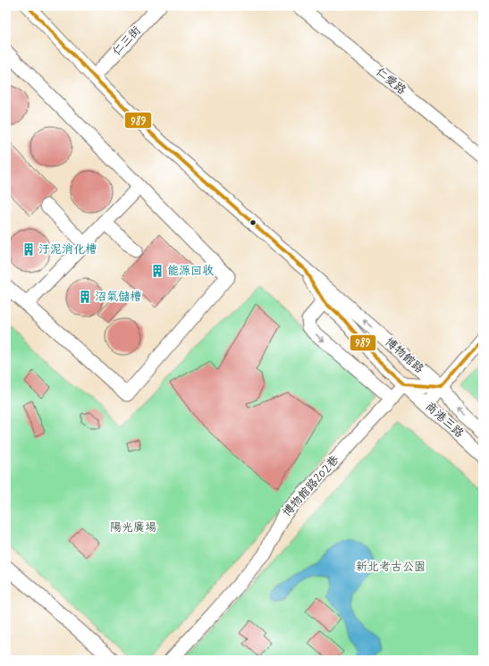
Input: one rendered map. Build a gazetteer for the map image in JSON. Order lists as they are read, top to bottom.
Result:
{
  "streets": {
    "street": [
      "仁三街",
      "仁愛路",
      "博物館路",
      "商港三路",
      "博物館路202巷"
    ]
  },
  "crossings": [
    ["仁三街", "博物館路"],
    ["博物館路", "商港三路"],
    ["博物館路", "博物館路202巷"],
    ["商港三路", "博物館路202巷"]
  ],
  "parks": ["陽光廣場", "新北考古公園"],
  "places": {
    "building": ["汙泥消化槽", "能源回收", "沼氣儲槽"]
  },
  "lines": ["transit line 989"]
}
